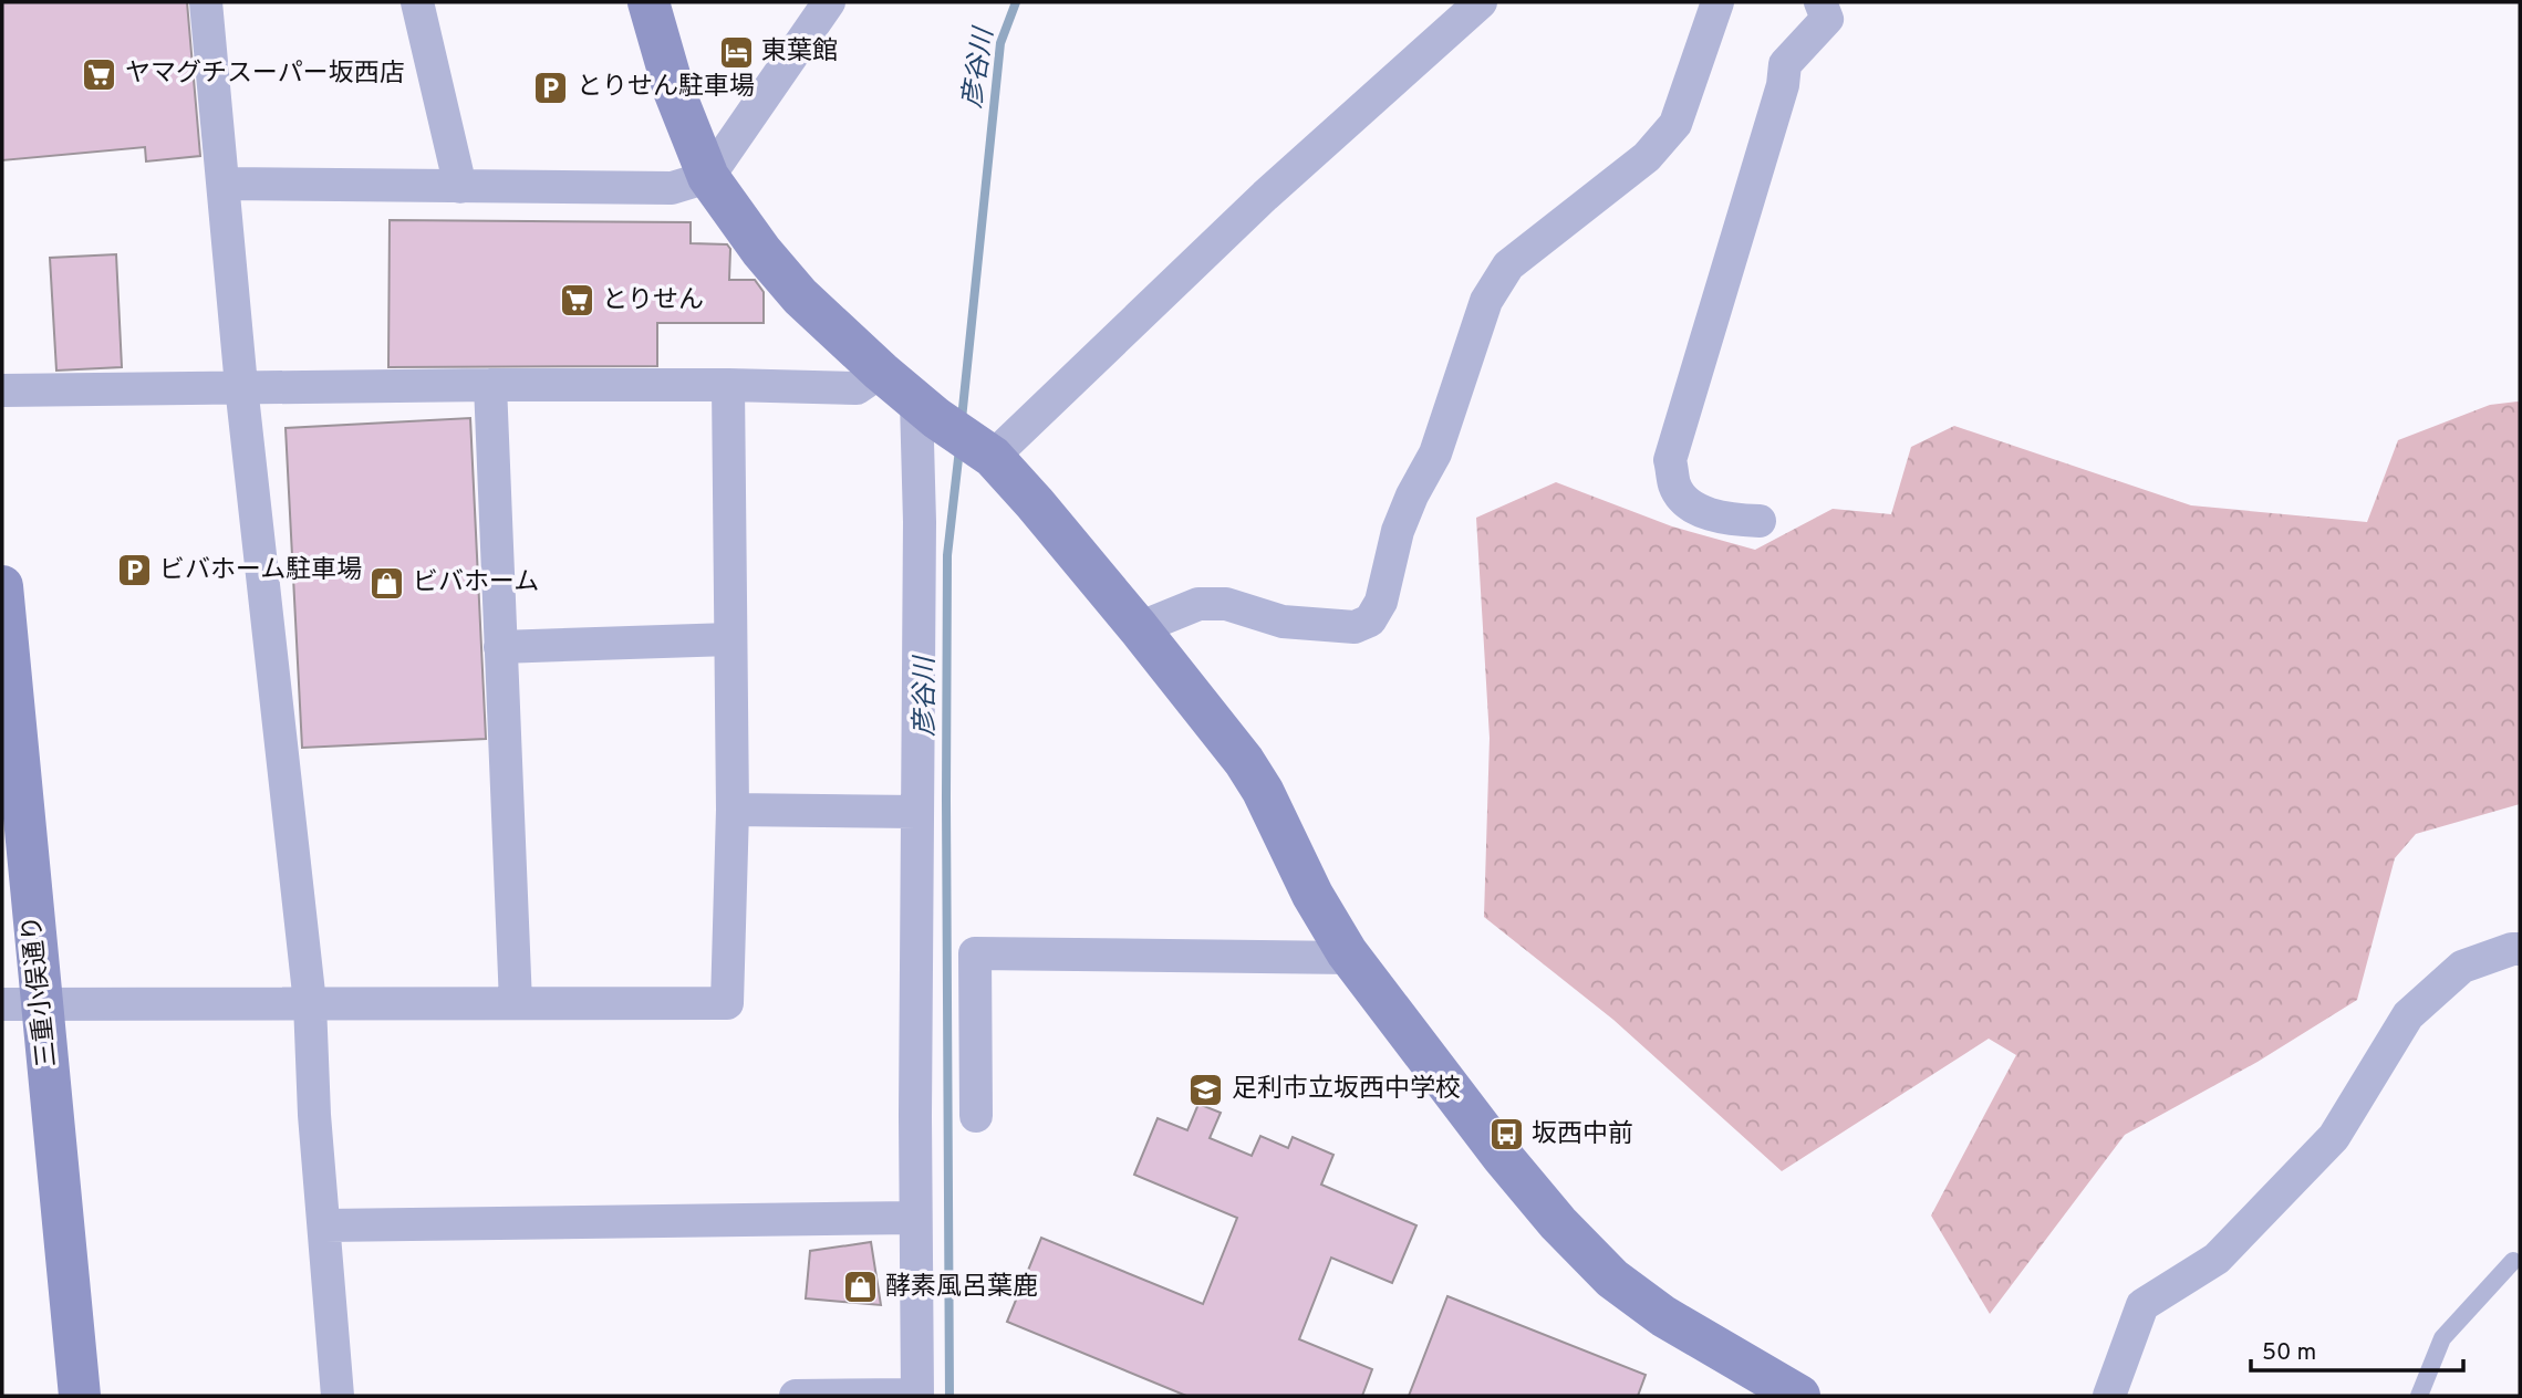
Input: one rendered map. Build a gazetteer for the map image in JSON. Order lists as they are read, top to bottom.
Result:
{
  "streets": {
    "street": ["三重小俣通り"]
  },
  "water": ["彦谷川"],
  "places": {
    "hotel": ["東葉館"],
    "supermarket": ["ヤマグチスーパー坂西店", "とりせん"],
    "parking": ["とりせん駐車場", "ビバホーム駐車場"],
    "shop": ["ビバホーム", "酵素風呂葉鹿"],
    "school or university": ["足利市立坂西中学校"],
    "bus stop": ["坂西中前"]
  },
  "scale_bar": "50 m"
}
